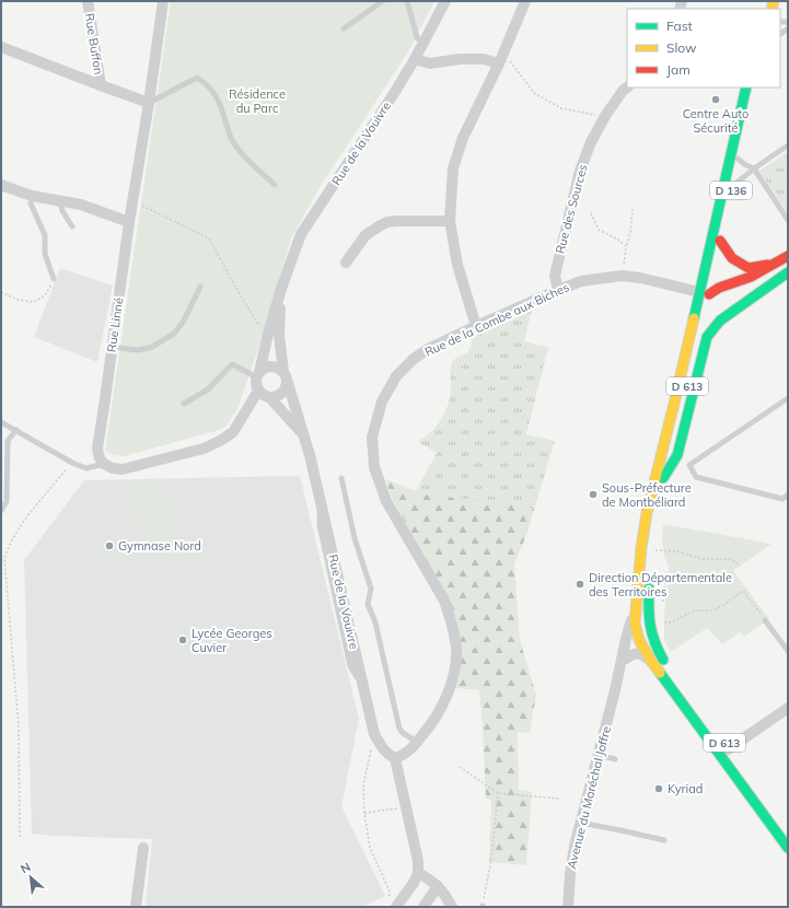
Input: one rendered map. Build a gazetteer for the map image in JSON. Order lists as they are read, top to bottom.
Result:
{
  "streets": {
    "main road": ["D 136", "D 613", "Avenue du Maréchal Joffre"],
    "street": [
      "Rue Buffon",
      "Rue de la Vouivre",
      "Rue des Sources",
      "Rue de la Combe aux Biches",
      "Rue Linné"
    ]
  },
  "crossings": [
    ["Rue de la Vouivre", "Rue de la Combe aux Biches"],
    ["D 136", "Rue de la Combe aux Biches"],
    ["D 136", "D 613"],
    ["D 136", "Avenue du Maréchal Joffre"],
    ["Rue des Sources", "Rue de la Combe aux Biches"],
    ["Rue de la Combe aux Biches", "D 613"],
    ["Rue de la Combe aux Biches", "Avenue du Maréchal Joffre"],
    ["D 613", "Avenue du Maréchal Joffre"]
  ],
  "parks": ["Résidence du Parc"],
  "places": [
    "Centre Auto Sécurité",
    "Sous-Préfecture de Montbéliard",
    "Gymnase Nord",
    "Direction Départementale des Territoires",
    "Lycée Georges Cuvier",
    "Kyriad"
  ],
  "legend": ["Fast", "Slow", "Jam"],
  "north": "top left"
}
